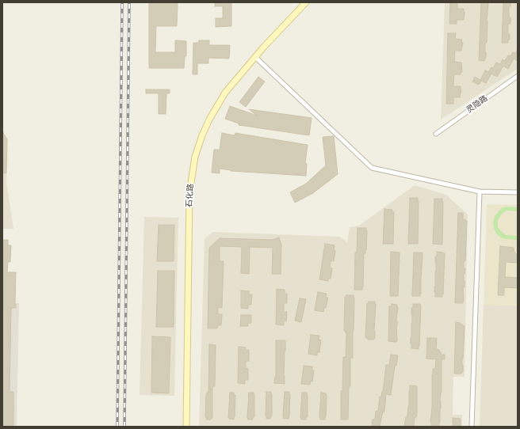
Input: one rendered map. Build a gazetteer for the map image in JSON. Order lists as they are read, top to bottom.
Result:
{
  "streets": {
    "street": ["灵隐路", "石化路"]
  }
}
